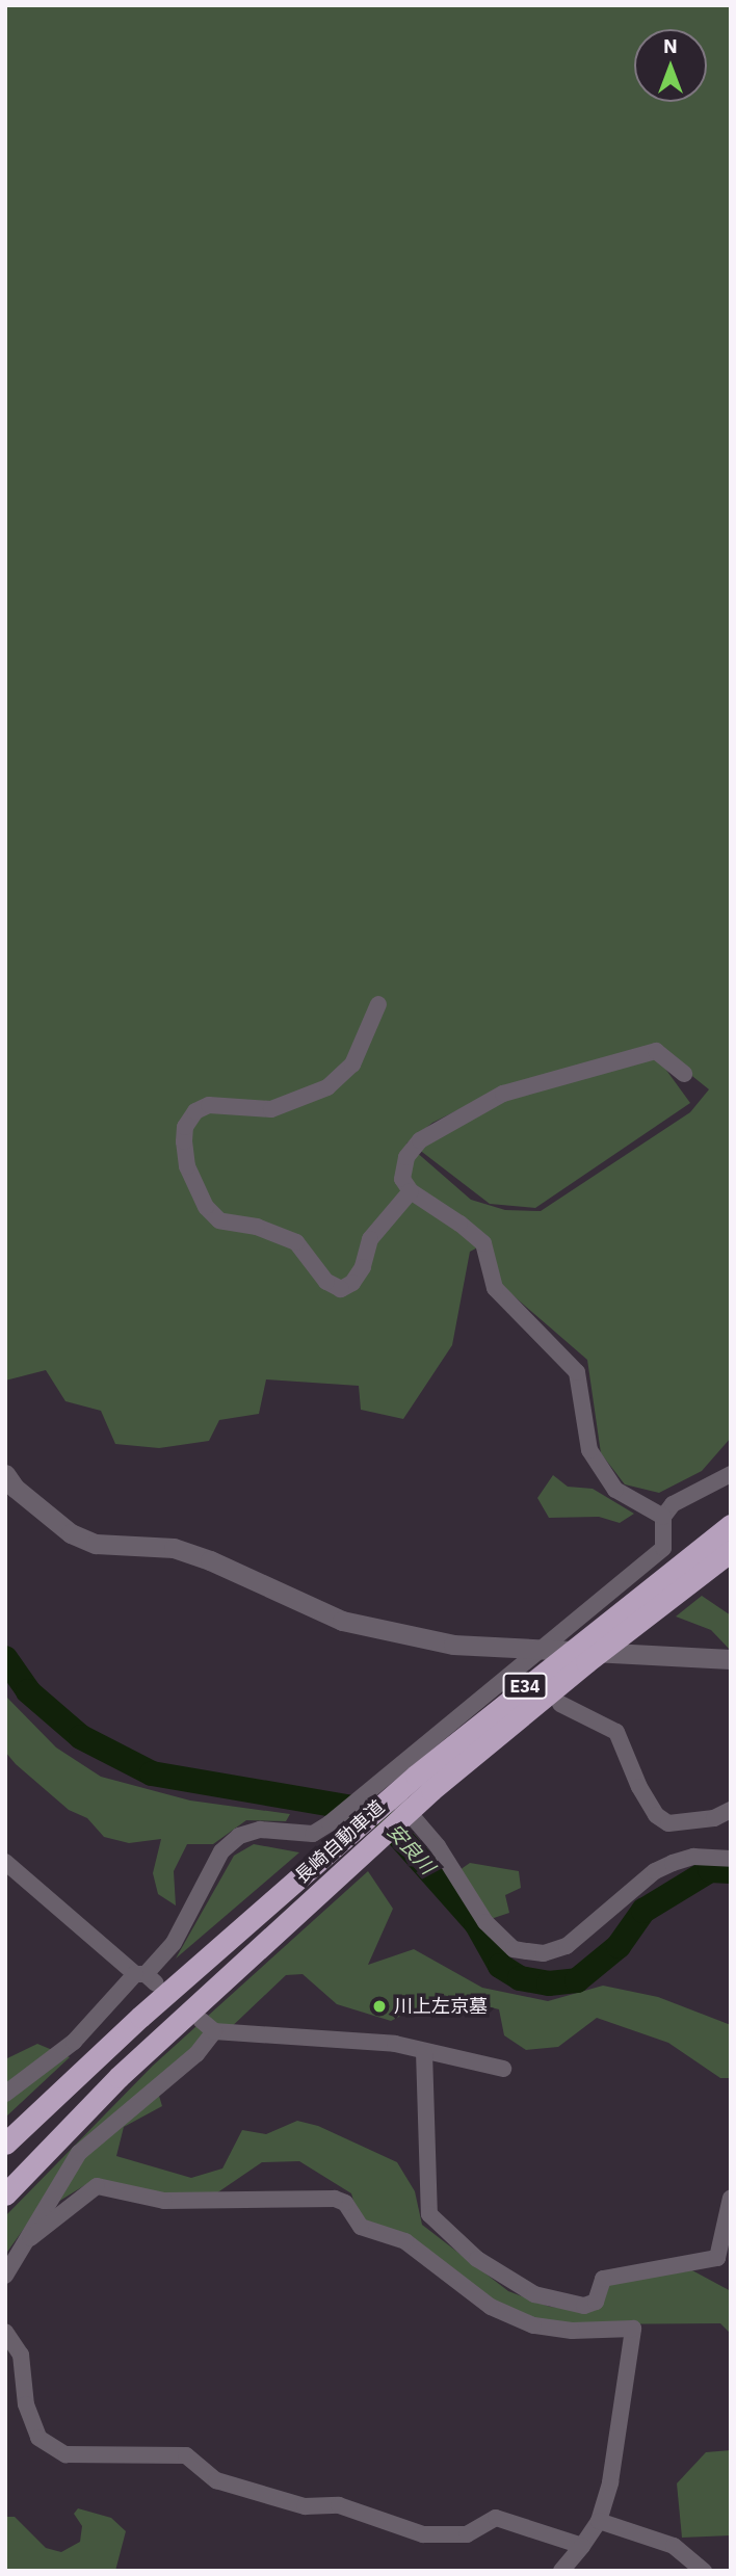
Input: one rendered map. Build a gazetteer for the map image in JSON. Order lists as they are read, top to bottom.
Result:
{
  "streets": {
    "highway": ["E34", "長崎自動車道"]
  },
  "water": ["安良川"],
  "places": ["川上左京墓"],
  "north": "top"
}
